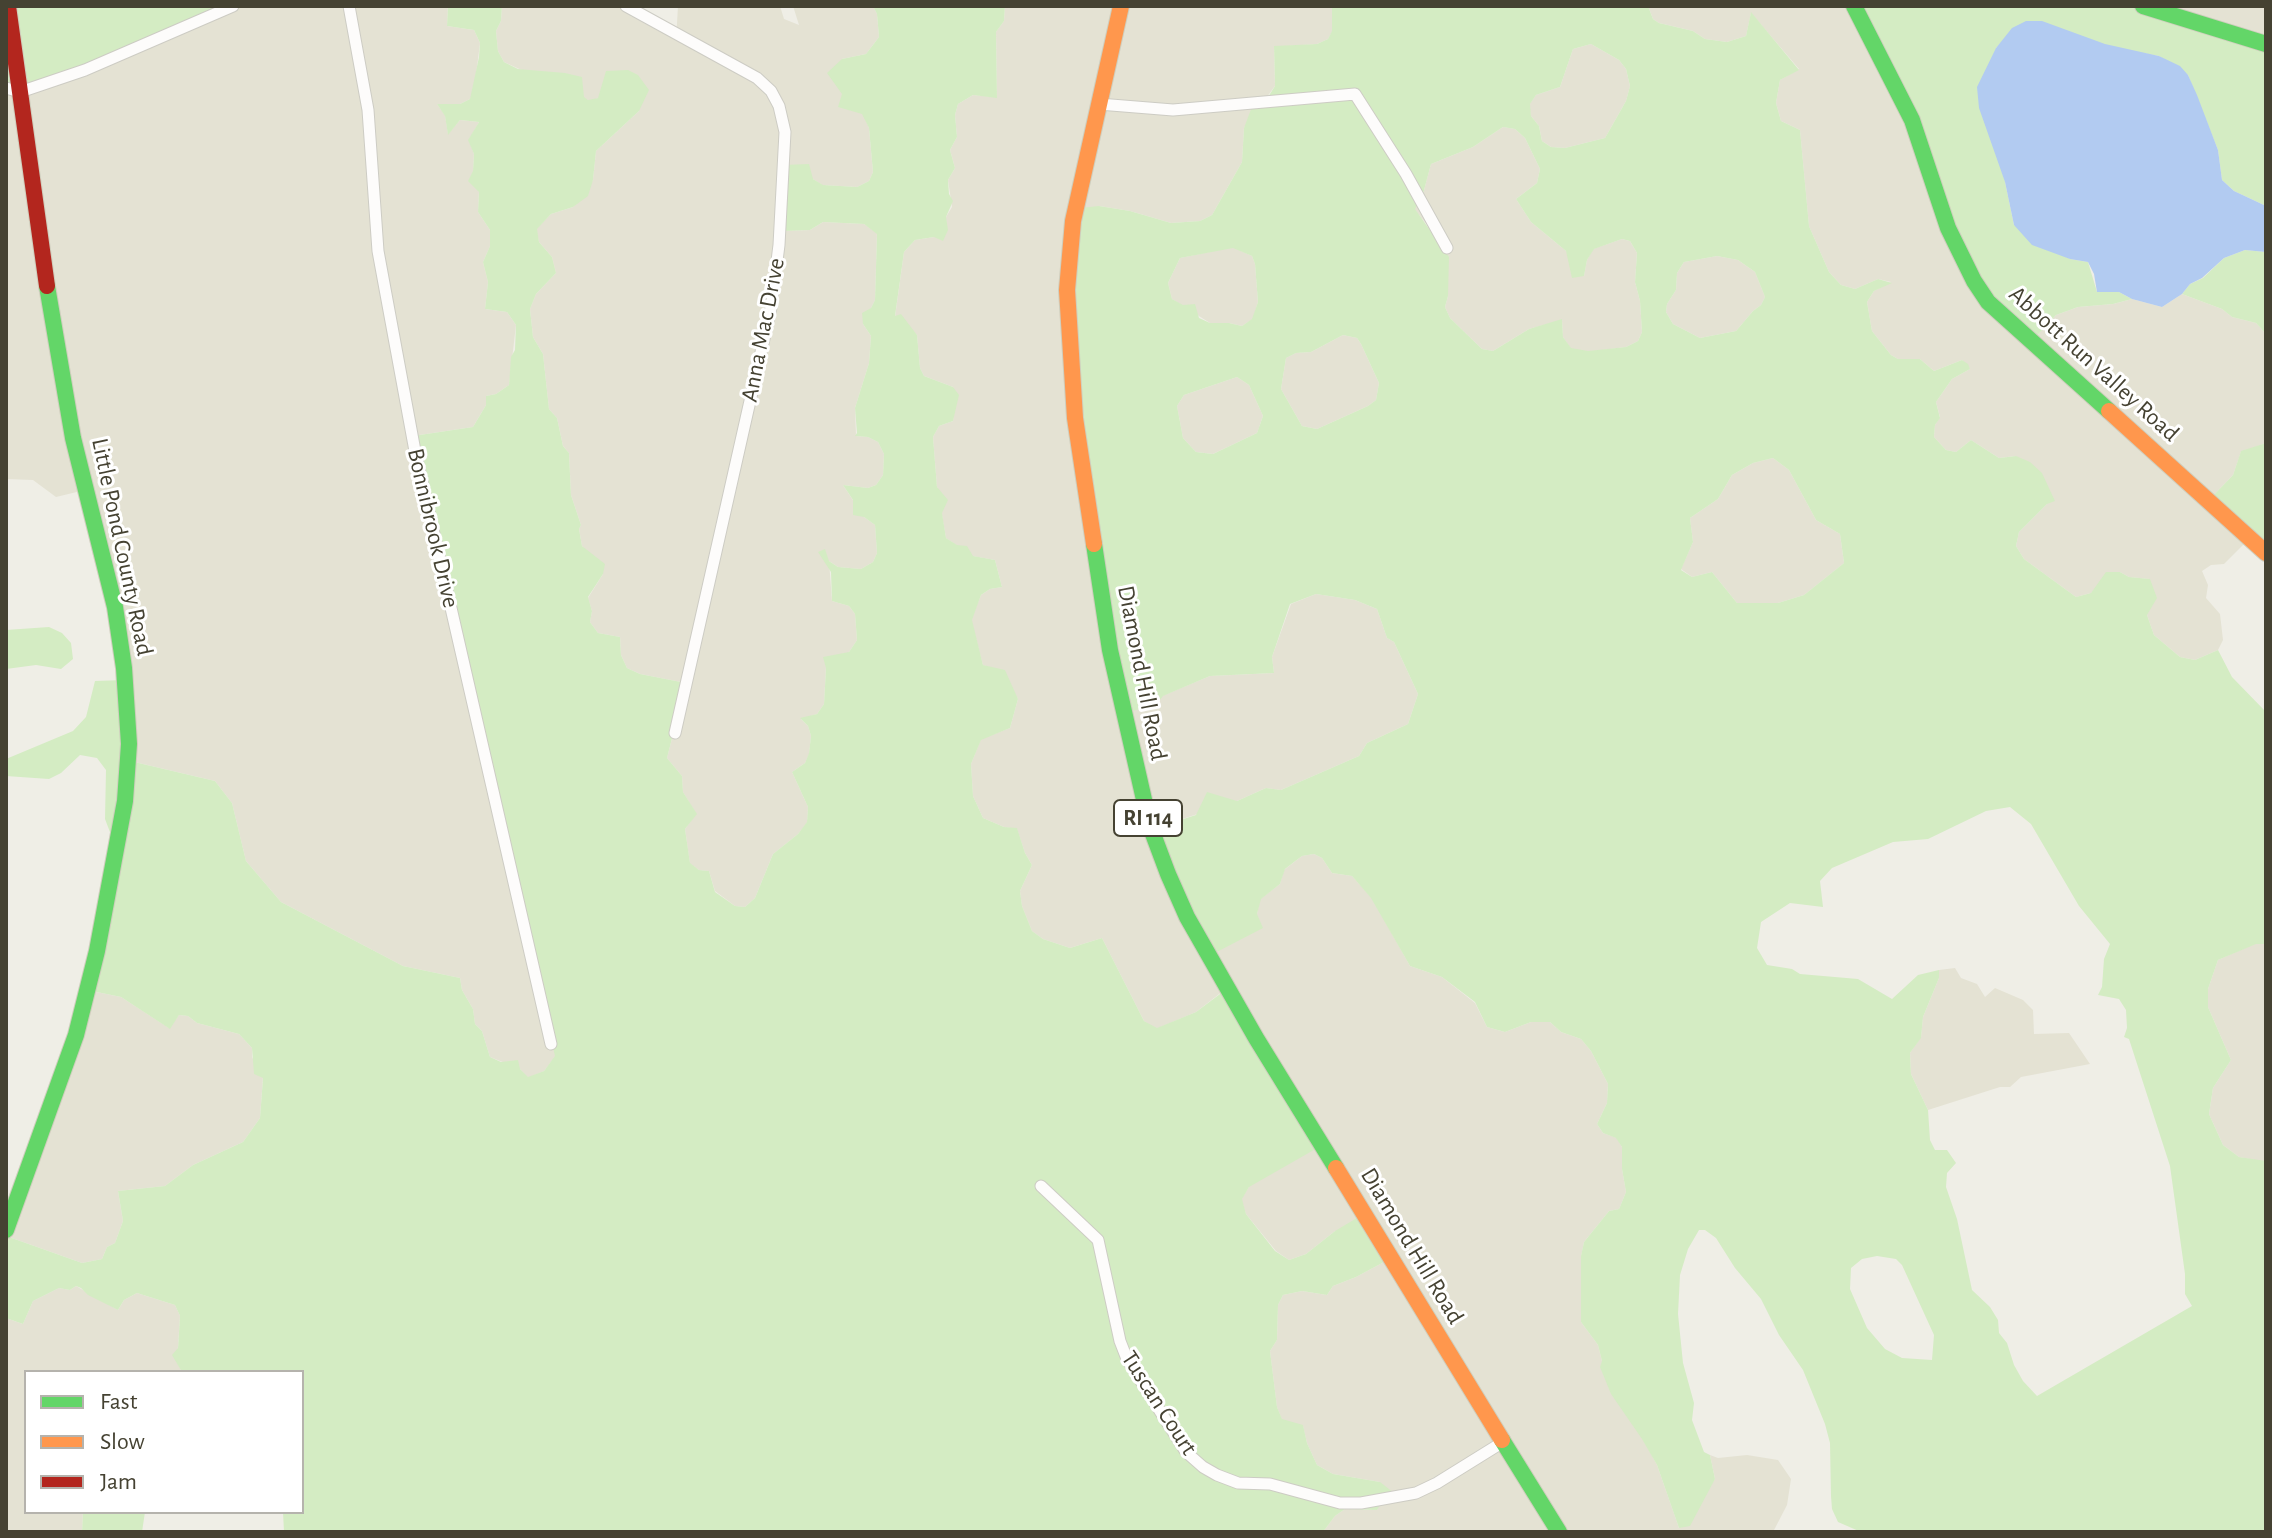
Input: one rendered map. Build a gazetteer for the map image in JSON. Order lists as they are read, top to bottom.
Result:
{
  "streets": {
    "street": [
      "Anna Mac Drive",
      "Abbott Run Valley Road",
      "Bonnibrook Drive",
      "Little Pond County Road",
      "Diamond Hill Road",
      "RI 114",
      "Tuscan Court"
    ]
  },
  "crossings": [
    ["Diamond Hill Road", "Tuscan Court"]
  ],
  "legend": ["Fast", "Slow", "Jam"]
}
